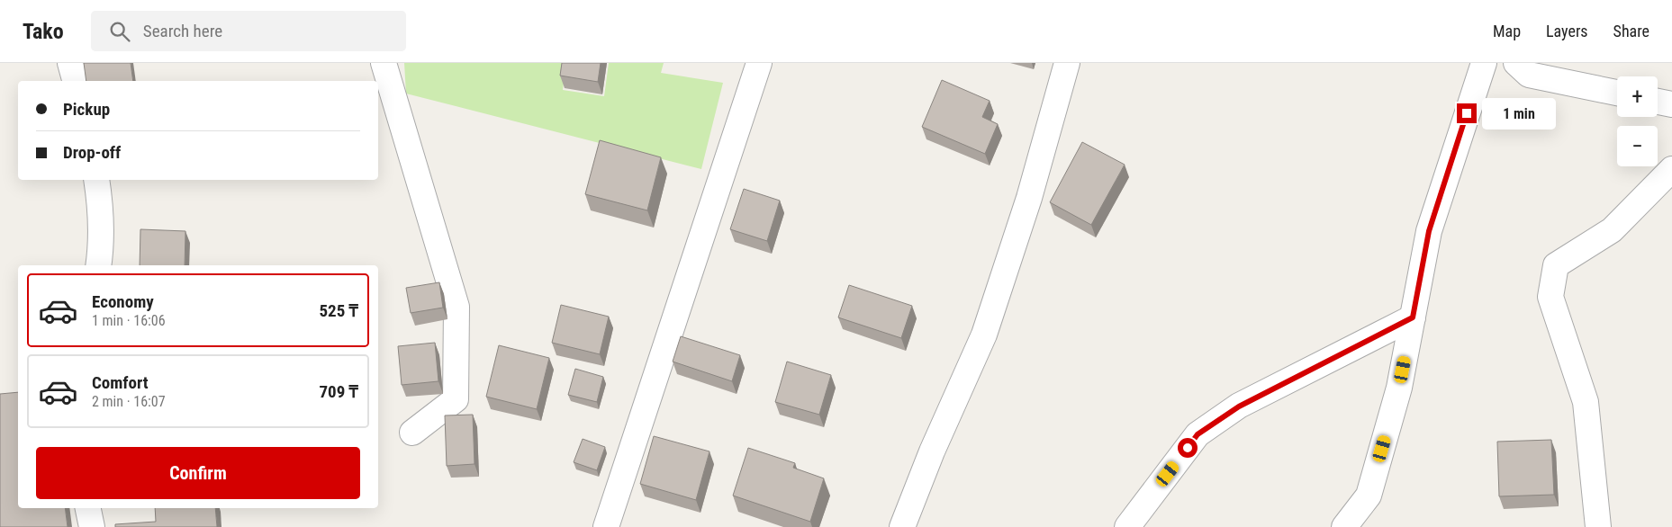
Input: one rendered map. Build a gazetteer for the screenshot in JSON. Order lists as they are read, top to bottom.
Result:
{
  "page": {
    "header": "Tako",
    "search": "Search here",
    "nav": ["Map", "Layers", "Share"],
    "map_buttons": ["+", "−"],
    "banner": ["Pickup", "Drop-off"],
    "bubble": "1 min",
    "list": [
      {
        "name": "Economy",
        "note": "1 min · 16:06",
        "value": "525 ₸"
      },
      {
        "name": "Comfort",
        "note": "2 min · 16:07",
        "value": "709 ₸"
      }
    ],
    "buttons": "Confirm"
  }
}
